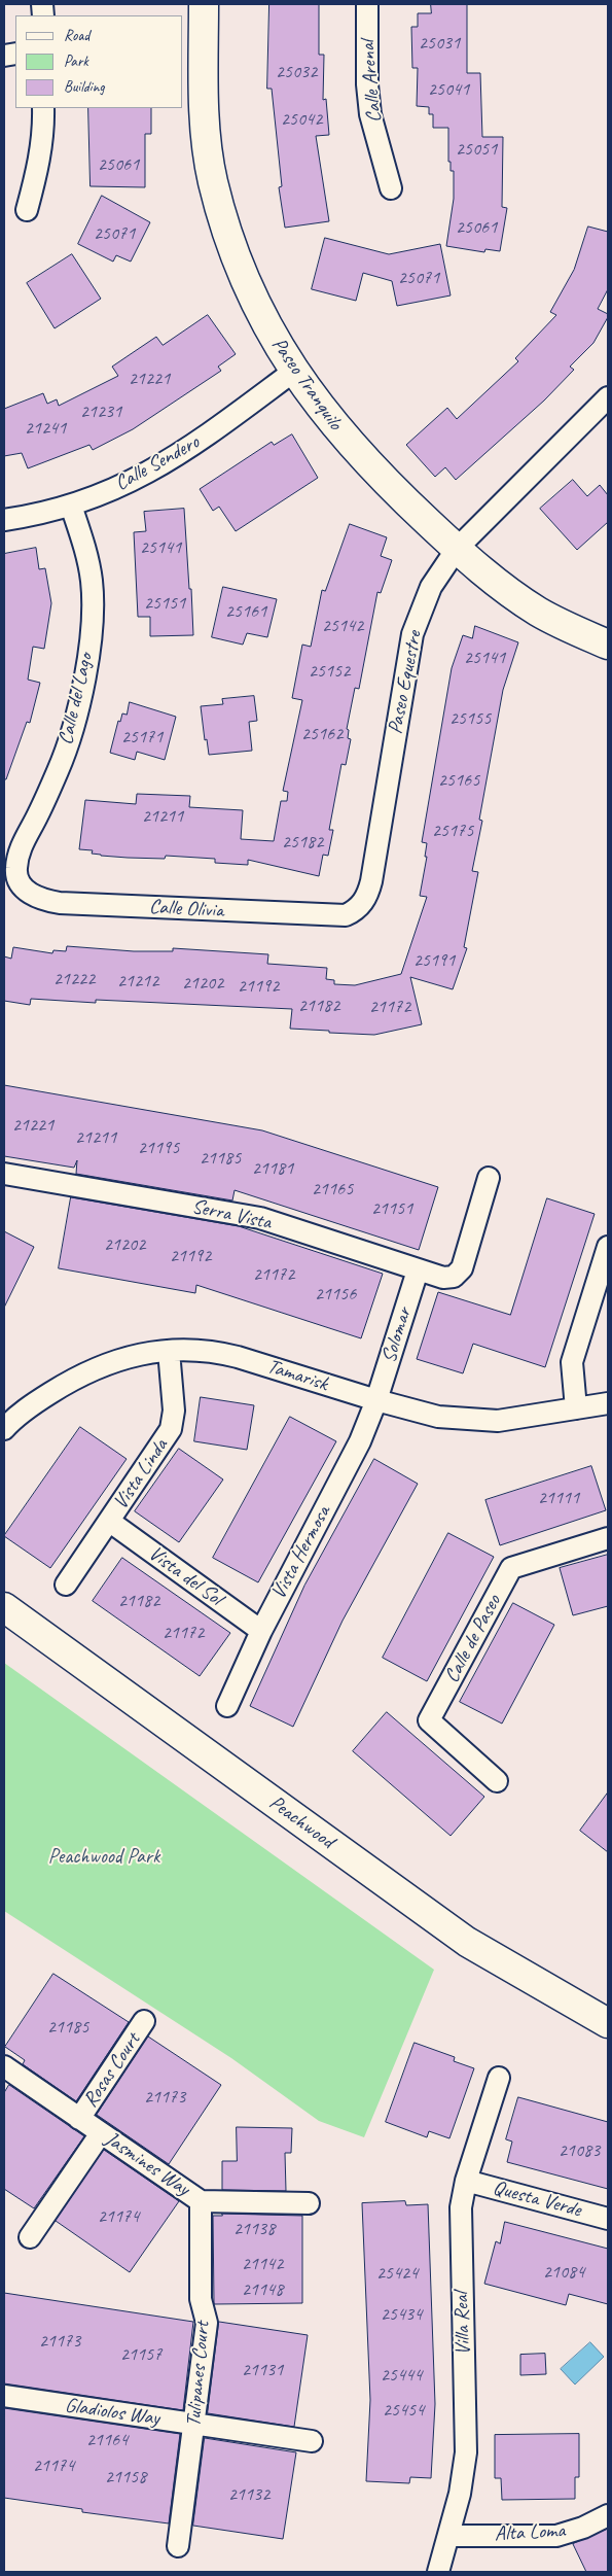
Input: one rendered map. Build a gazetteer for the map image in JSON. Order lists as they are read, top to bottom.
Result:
{
  "streets": {
    "street": [
      "Calle Arenal",
      "Paseo Tranquilo",
      "Calle Sendero",
      "Paseo Equestre",
      "Calle del Lago",
      "Calle Olivia",
      "Serra Vista",
      "Solomar",
      "Tamarisk",
      "Vista Linda",
      "Vista Hermosa",
      "Vista del Sol",
      "Calle de Paseo",
      "Peachwood",
      "Rosas Court",
      "Jasmines Way",
      "Questa Verde",
      "Villa Real",
      "Tulipanes Court",
      "Gladiolos Way",
      "Alta Loma"
    ]
  },
  "crossings": [
    ["Paseo Tranquilo", "Calle Sendero"],
    ["Paseo Tranquilo", "Paseo Equestre"],
    ["Calle Sendero", "Calle del Lago"],
    ["Paseo Equestre", "Calle Olivia"],
    ["Calle del Lago", "Calle Olivia"],
    ["Serra Vista", "Solomar"],
    ["Solomar", "Tamarisk"],
    ["Solomar", "Vista Hermosa"],
    ["Tamarisk", "Vista Linda"],
    ["Tamarisk", "Vista Hermosa"],
    ["Vista Linda", "Vista del Sol"],
    ["Vista Hermosa", "Vista del Sol"],
    ["Rosas Court", "Jasmines Way"],
    ["Jasmines Way", "Tulipanes Court"],
    ["Questa Verde", "Villa Real"],
    ["Villa Real", "Alta Loma"],
    ["Tulipanes Court", "Gladiolos Way"]
  ],
  "parks": ["Peachwood Park"],
  "house_numbers": [
    "25031",
    "25032",
    "25041",
    "25042",
    "25051",
    "25061",
    "25061",
    "25071",
    "25071",
    "21221",
    "21231",
    "21241",
    "25141",
    "25151",
    "25161",
    "25142",
    "25141",
    "25152",
    "25155",
    "25162",
    "25171",
    "25165",
    "21211",
    "25175",
    "25182",
    "25191",
    "21222",
    "21212",
    "21202",
    "21192",
    "21182",
    "21172",
    "21221",
    "21211",
    "21195",
    "21185",
    "21181",
    "21165",
    "21151",
    "21202",
    "21192",
    "21172",
    "21156",
    "21111",
    "21182",
    "21172",
    "21185",
    "21173",
    "21083",
    "21174",
    "21138",
    "21142",
    "21084",
    "25424",
    "21148",
    "25434",
    "21173",
    "21157",
    "21131",
    "25444",
    "25454",
    "21164",
    "21174",
    "21158",
    "21132"
  ],
  "legend": ["Road", "Park", "Building"]
}
